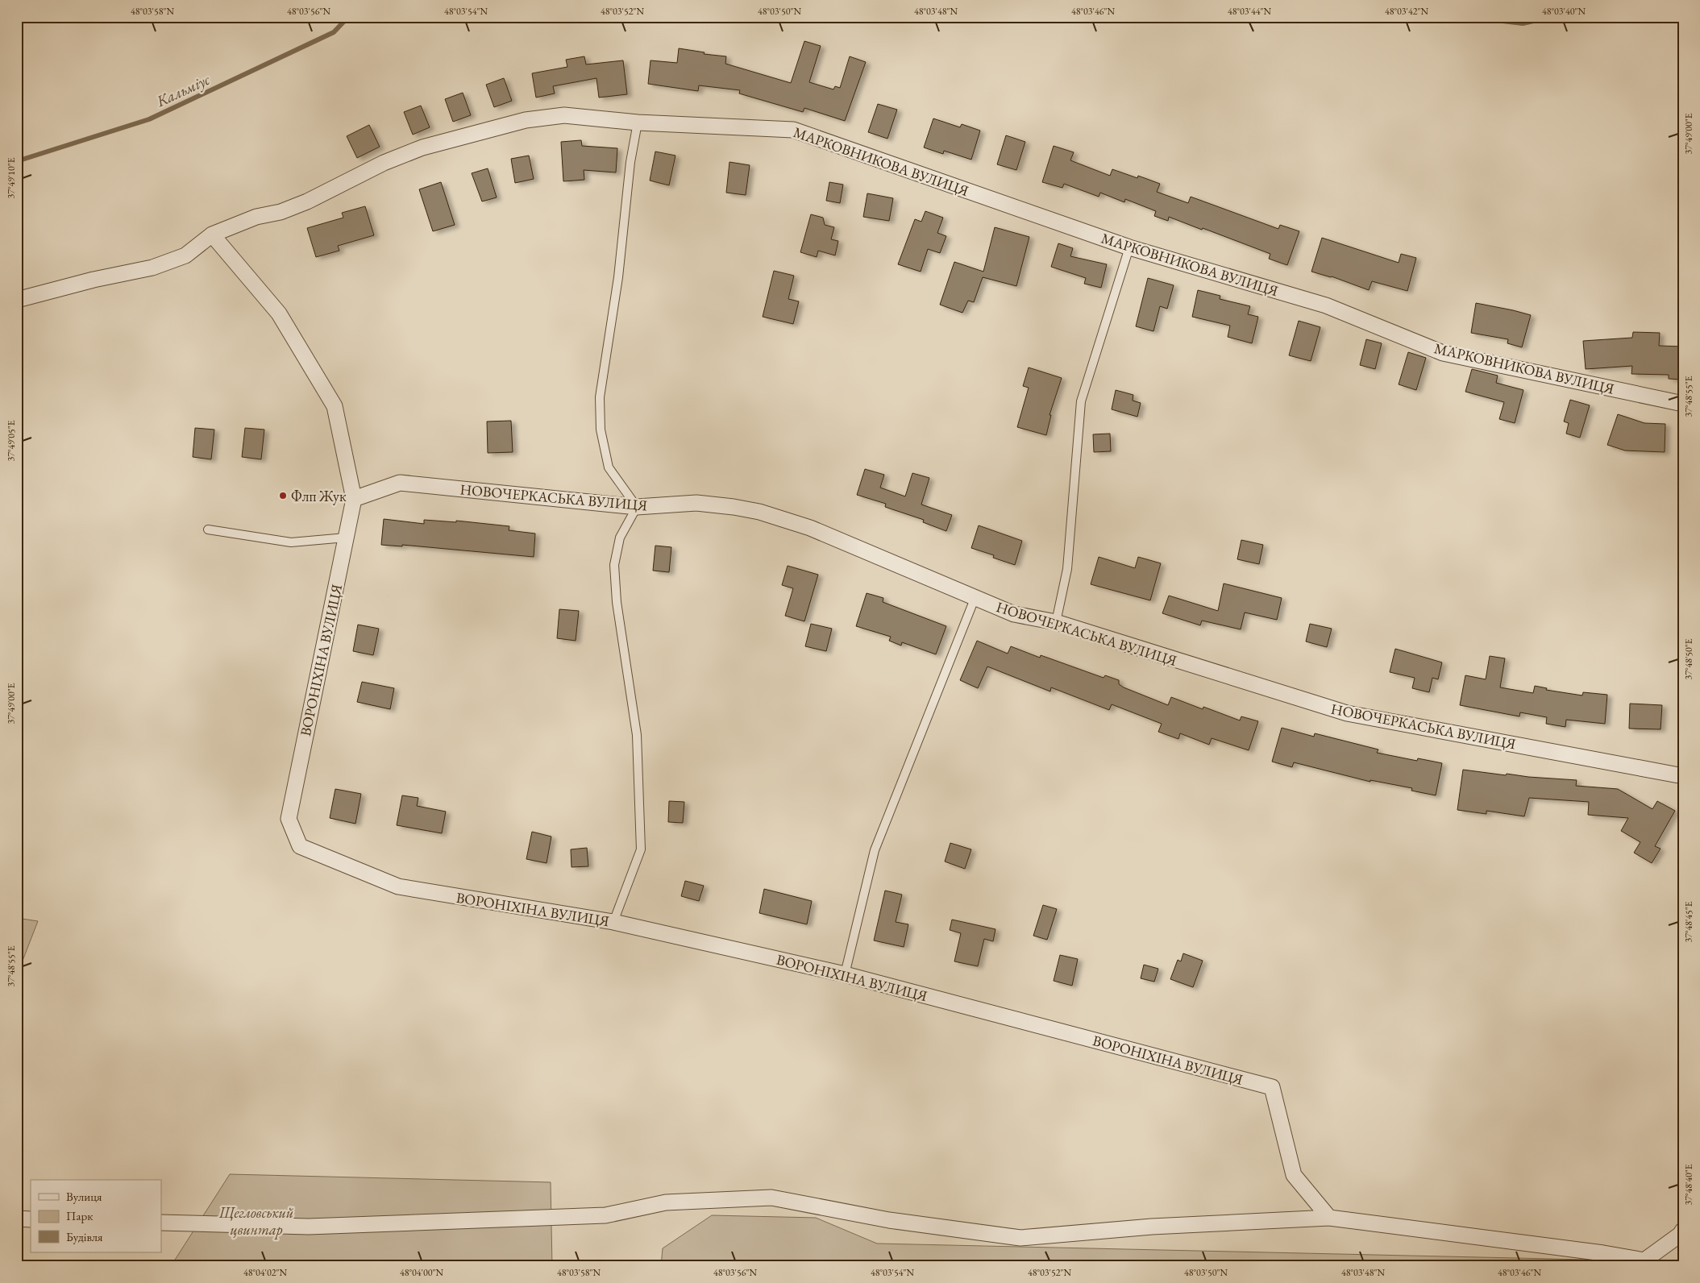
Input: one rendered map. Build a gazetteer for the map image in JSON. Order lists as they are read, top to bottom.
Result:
{
  "streets": {
    "street": ["МАРКОВНИКОВА ВУЛИЦЯ", "НОВОЧЕРКАСЬКА ВУЛИЦЯ", "ВОРОНІХІНА ВУЛИЦЯ"]
  },
  "crossings": [
    ["МАРКОВНИКОВА ВУЛИЦЯ", "ВОРОНІХІНА ВУЛИЦЯ"],
    ["НОВОЧЕРКАСЬКА ВУЛИЦЯ", "ВОРОНІХІНА ВУЛИЦЯ"]
  ],
  "water": ["Кальміус"],
  "parks": ["Щегловський цвинтар"],
  "places": ["Флп Жук"],
  "legend": ["Вулиця", "Парк", "Будівля"],
  "coordinates": [
    "48°03'58\"N",
    "48°03'56\"N",
    "48°03'54\"N",
    "48°03'52\"N",
    "48°03'50\"N",
    "48°03'48\"N",
    "48°03'46\"N",
    "48°03'44\"N",
    "48°03'42\"N",
    "48°03'40\"N",
    "37°49'00\"E",
    "37°49'10\"E",
    "37°48'55\"E",
    "37°49'05\"E",
    "37°48'50\"E",
    "37°48'45\"E",
    "37°48'40\"E",
    "48°04'02\"N",
    "48°04'00\"N"
  ]
}
